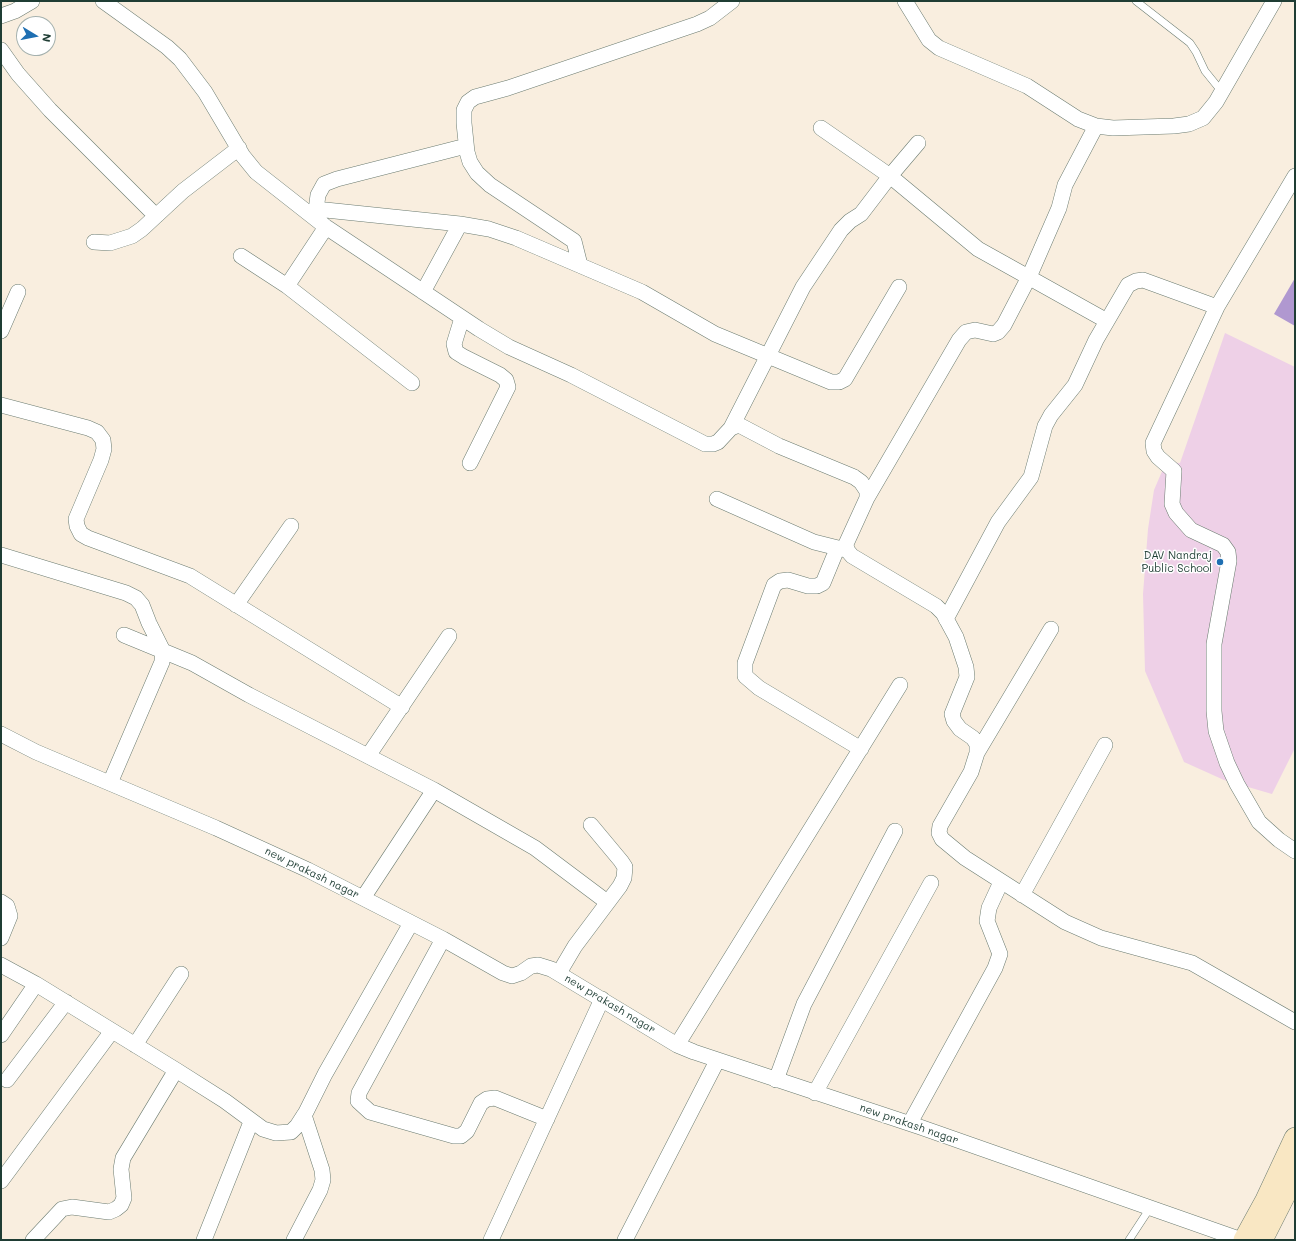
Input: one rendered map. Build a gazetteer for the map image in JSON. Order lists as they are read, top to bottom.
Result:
{
  "streets": {
    "street": ["new prakash nagar"]
  },
  "places": ["DAV Nandraj Public School"],
  "north": "right"
}
